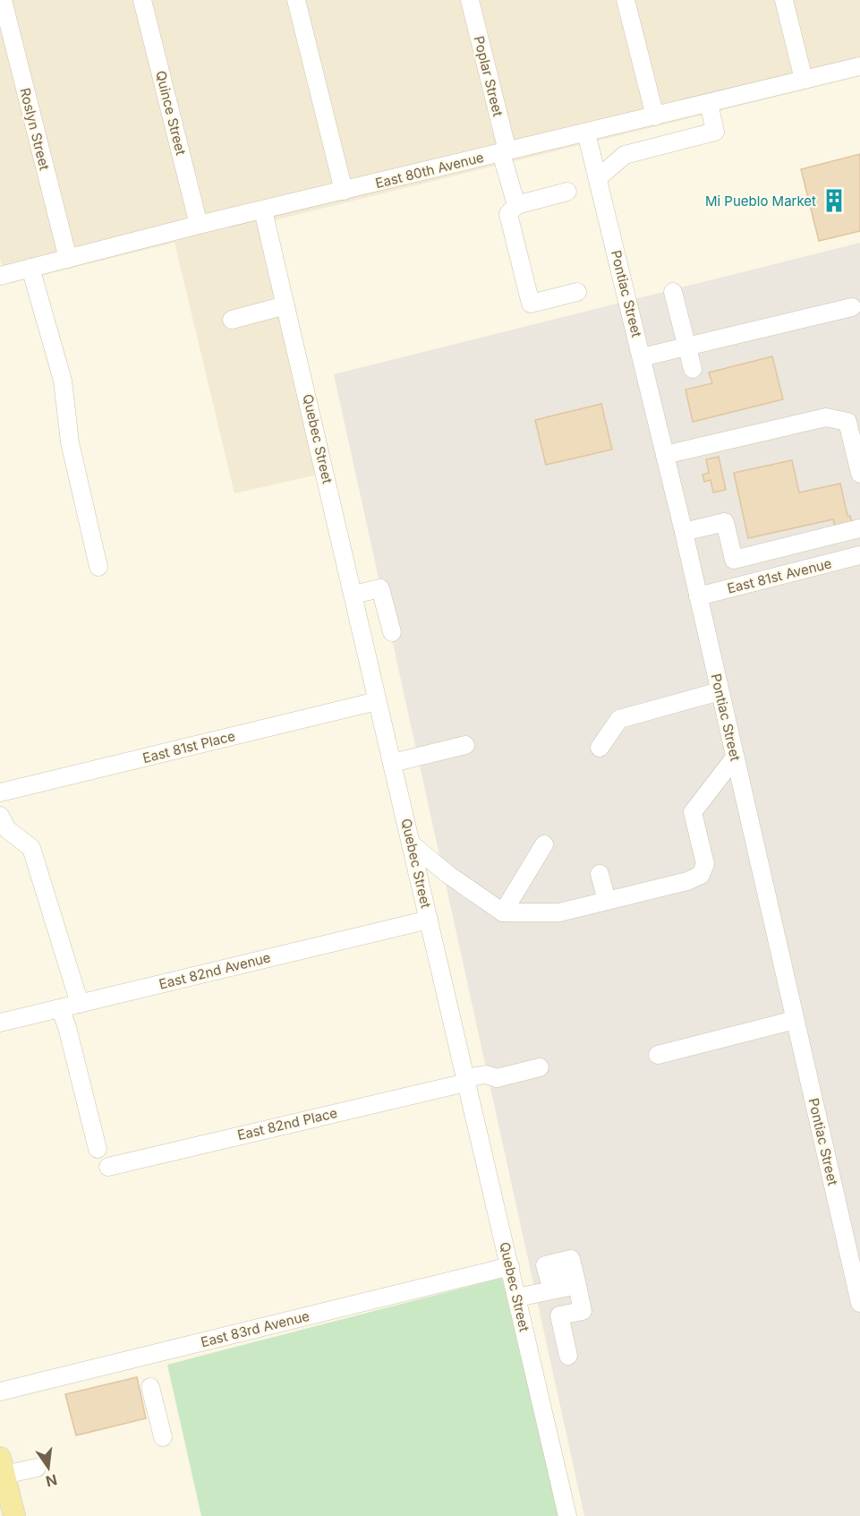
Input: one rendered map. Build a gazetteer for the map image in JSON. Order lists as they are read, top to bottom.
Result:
{
  "streets": {
    "street": [
      "Poplar Street",
      "Quince Street",
      "Roslyn Street",
      "East 80th Avenue",
      "Pontiac Street",
      "Quebec Street",
      "East 81st Avenue",
      "East 81st Place",
      "East 82nd Avenue",
      "East 82nd Place",
      "East 83rd Avenue"
    ]
  },
  "crossings": [
    ["Poplar Street", "East 80th Avenue"],
    ["Quince Street", "East 80th Avenue"],
    ["Roslyn Street", "East 80th Avenue"],
    ["East 80th Avenue", "Pontiac Street"],
    ["East 80th Avenue", "Quebec Street"],
    ["Pontiac Street", "East 81st Avenue"],
    ["Quebec Street", "East 81st Place"],
    ["Quebec Street", "East 82nd Avenue"],
    ["Quebec Street", "East 82nd Place"],
    ["Quebec Street", "East 83rd Avenue"]
  ],
  "places": {
    "building": ["Mi Pueblo Market"]
  },
  "north": "bottom"
}
